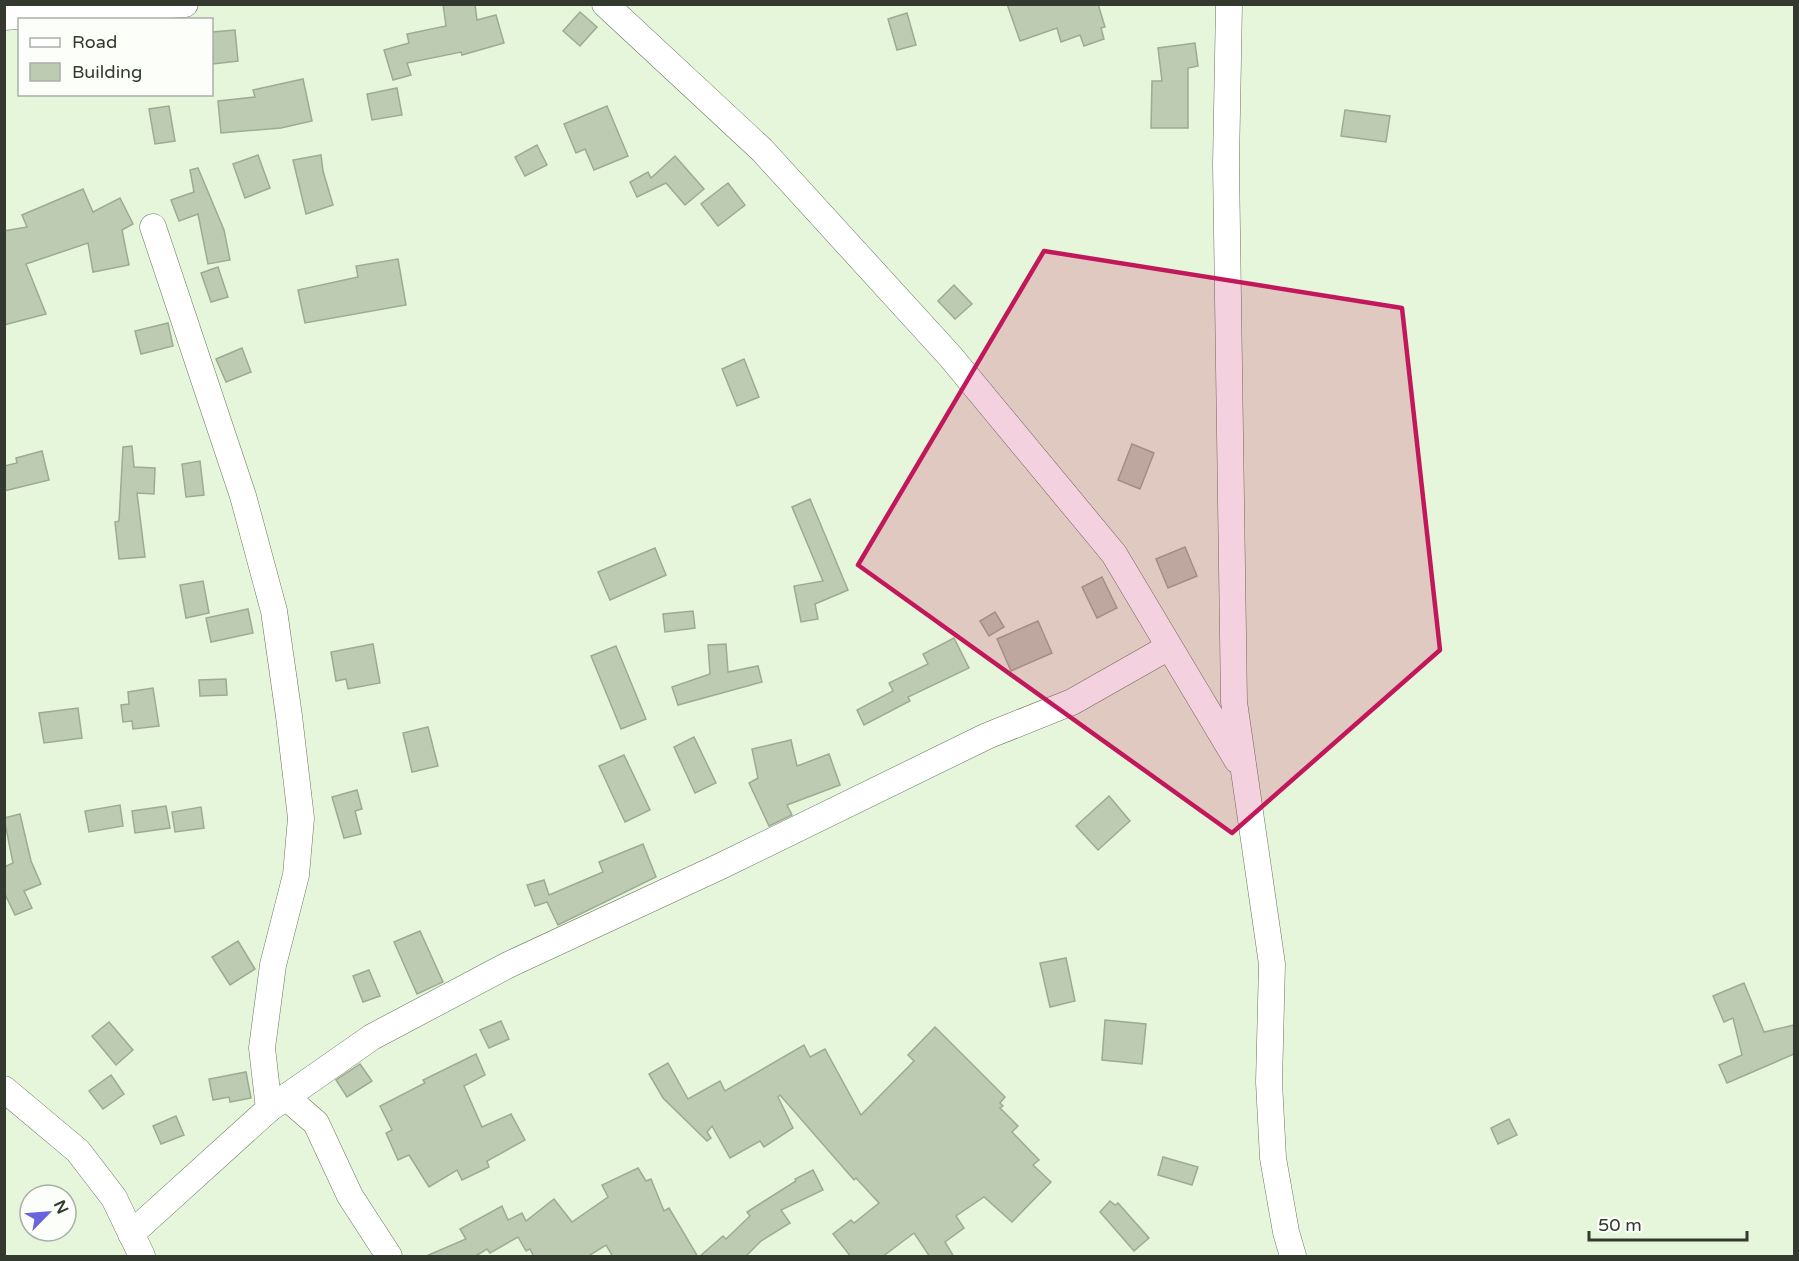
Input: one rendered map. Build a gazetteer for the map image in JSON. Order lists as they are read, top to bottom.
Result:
{
  "legend": ["Road", "Building"],
  "scale_bar": "50 m",
  "north": "top right"
}
